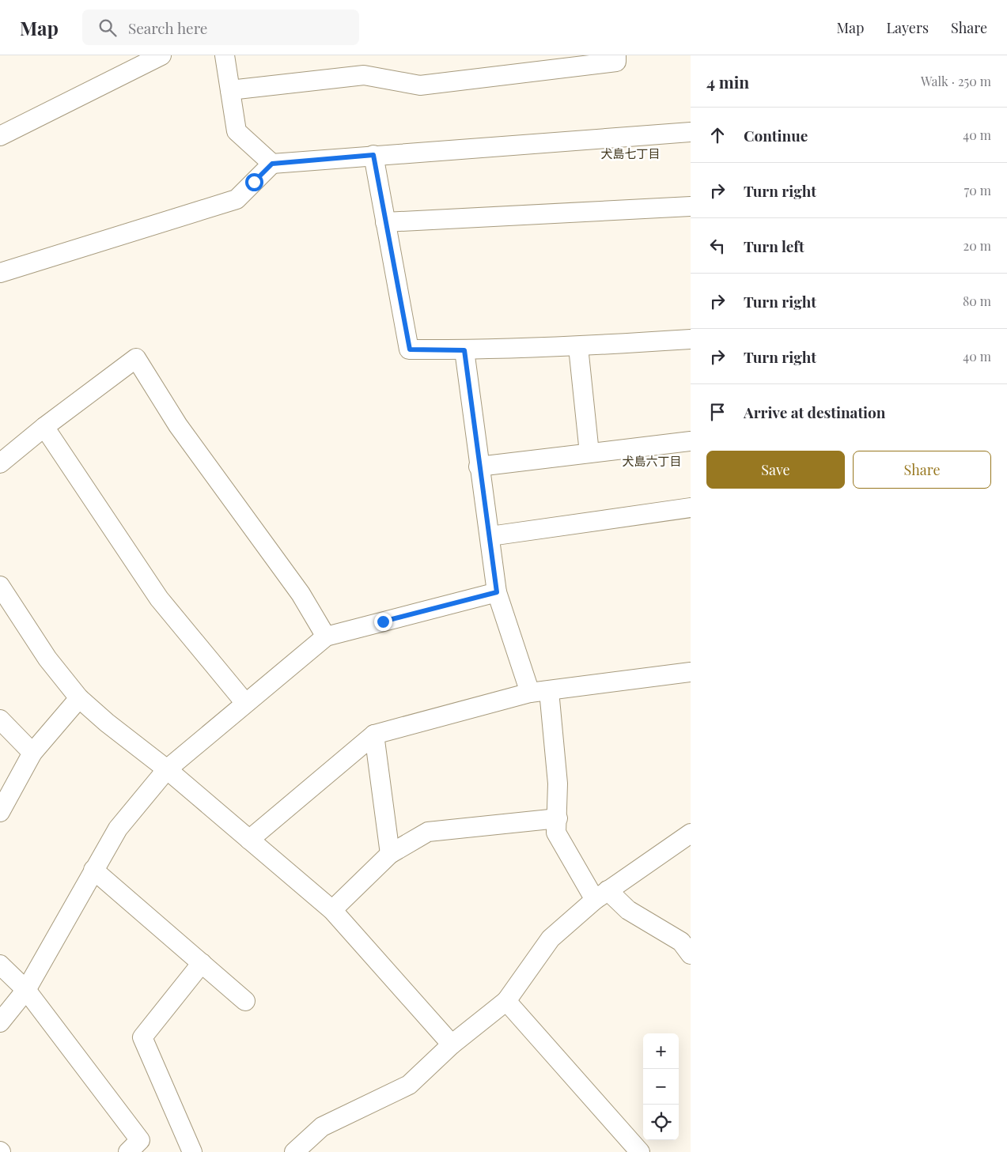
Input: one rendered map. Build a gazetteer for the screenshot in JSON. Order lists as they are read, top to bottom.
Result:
{
  "districts": ["犬島七丁目", "犬島六丁目"],
  "page": {
    "header": "Map",
    "search": "Search here",
    "nav": ["Map", "Layers", "Share"],
    "heading": ["4 min", "Walk · 250 m"],
    "list": [
      ["Continue", "40 m"],
      ["Turn right", "70 m"],
      ["Turn left", "20 m"],
      ["Turn right", "80 m"],
      ["Turn right", "40 m"],
      "Arrive at destination"
    ],
    "buttons": ["Save", "Share"],
    "map_buttons": ["+", "−"]
  }
}
